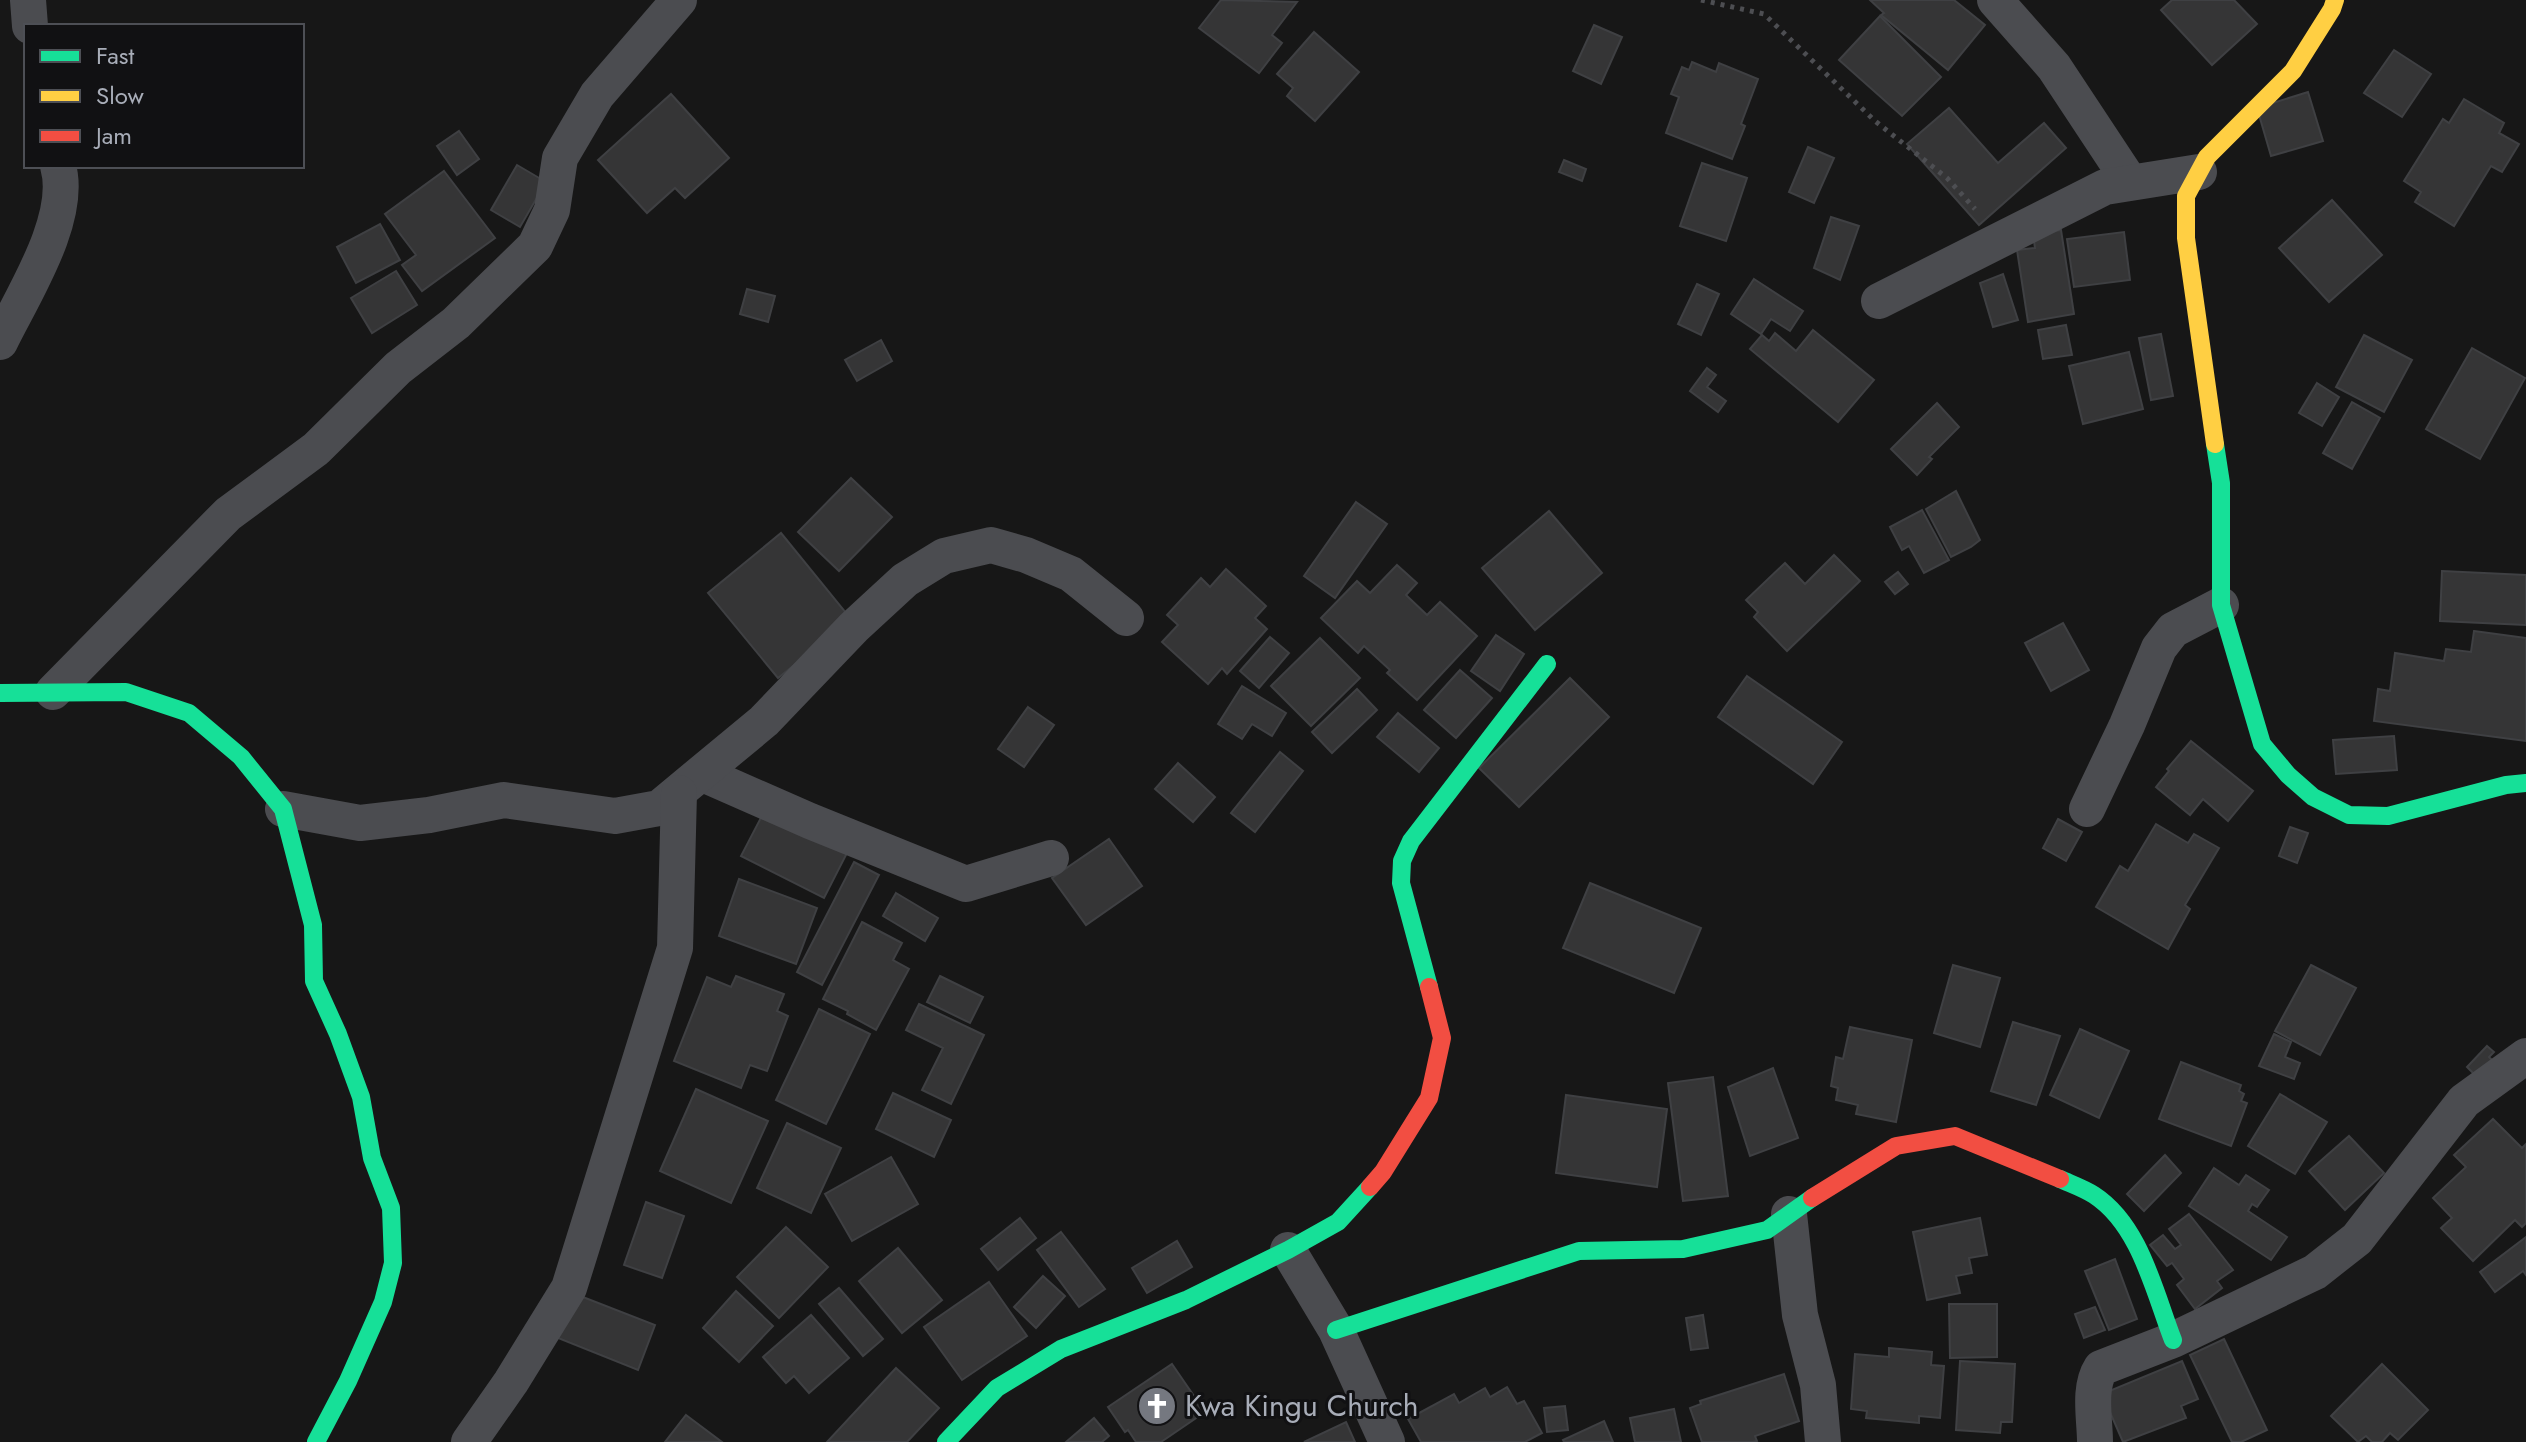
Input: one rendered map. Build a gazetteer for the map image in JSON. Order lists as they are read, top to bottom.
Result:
{
  "places": {
    "church": ["Kwa Kingu Church"]
  },
  "legend": ["Fast", "Slow", "Jam"]
}
